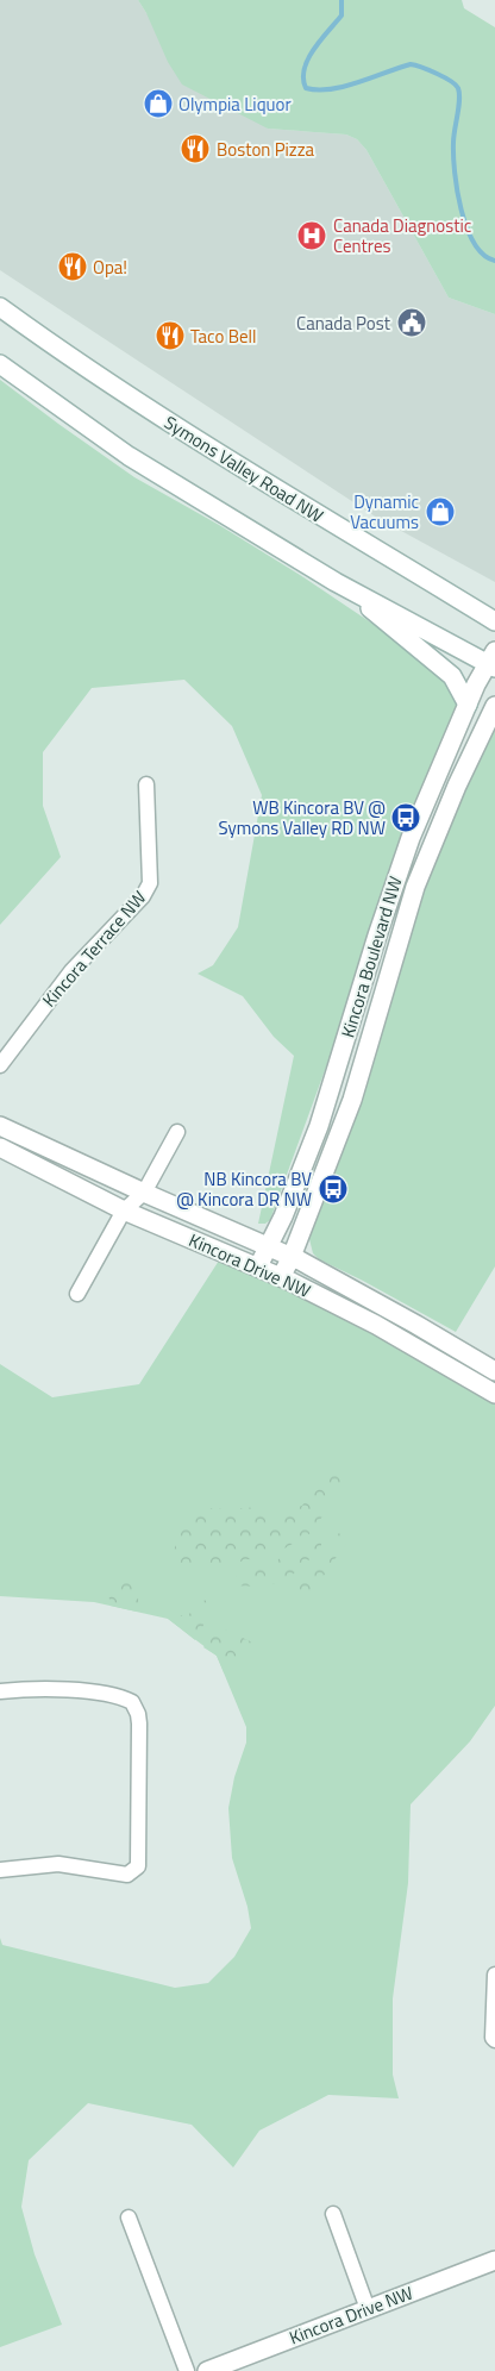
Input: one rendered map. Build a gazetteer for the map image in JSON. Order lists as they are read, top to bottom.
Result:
{
  "streets": {
    "street": [
      "Symons Valley Road NW",
      "Kincora Terrace NW",
      "Kincora Boulevard NW",
      "Kincora Drive NW"
    ]
  },
  "crossings": [
    ["Kincora Boulevard NW", "Kincora Drive NW"]
  ],
  "places": {
    "shop": ["Olympia Liquor", "Dynamic Vacuums"],
    "restaurant": ["Boston Pizza", "Opa!", "Taco Bell"],
    "hospital": ["Canada Diagnostic Centres"],
    "public building": ["Canada Post"],
    "bus stop": ["WB Kincora BV @ Symons Valley RD NW", "NB Kincora BV @ Kincora DR NW"]
  }
}
